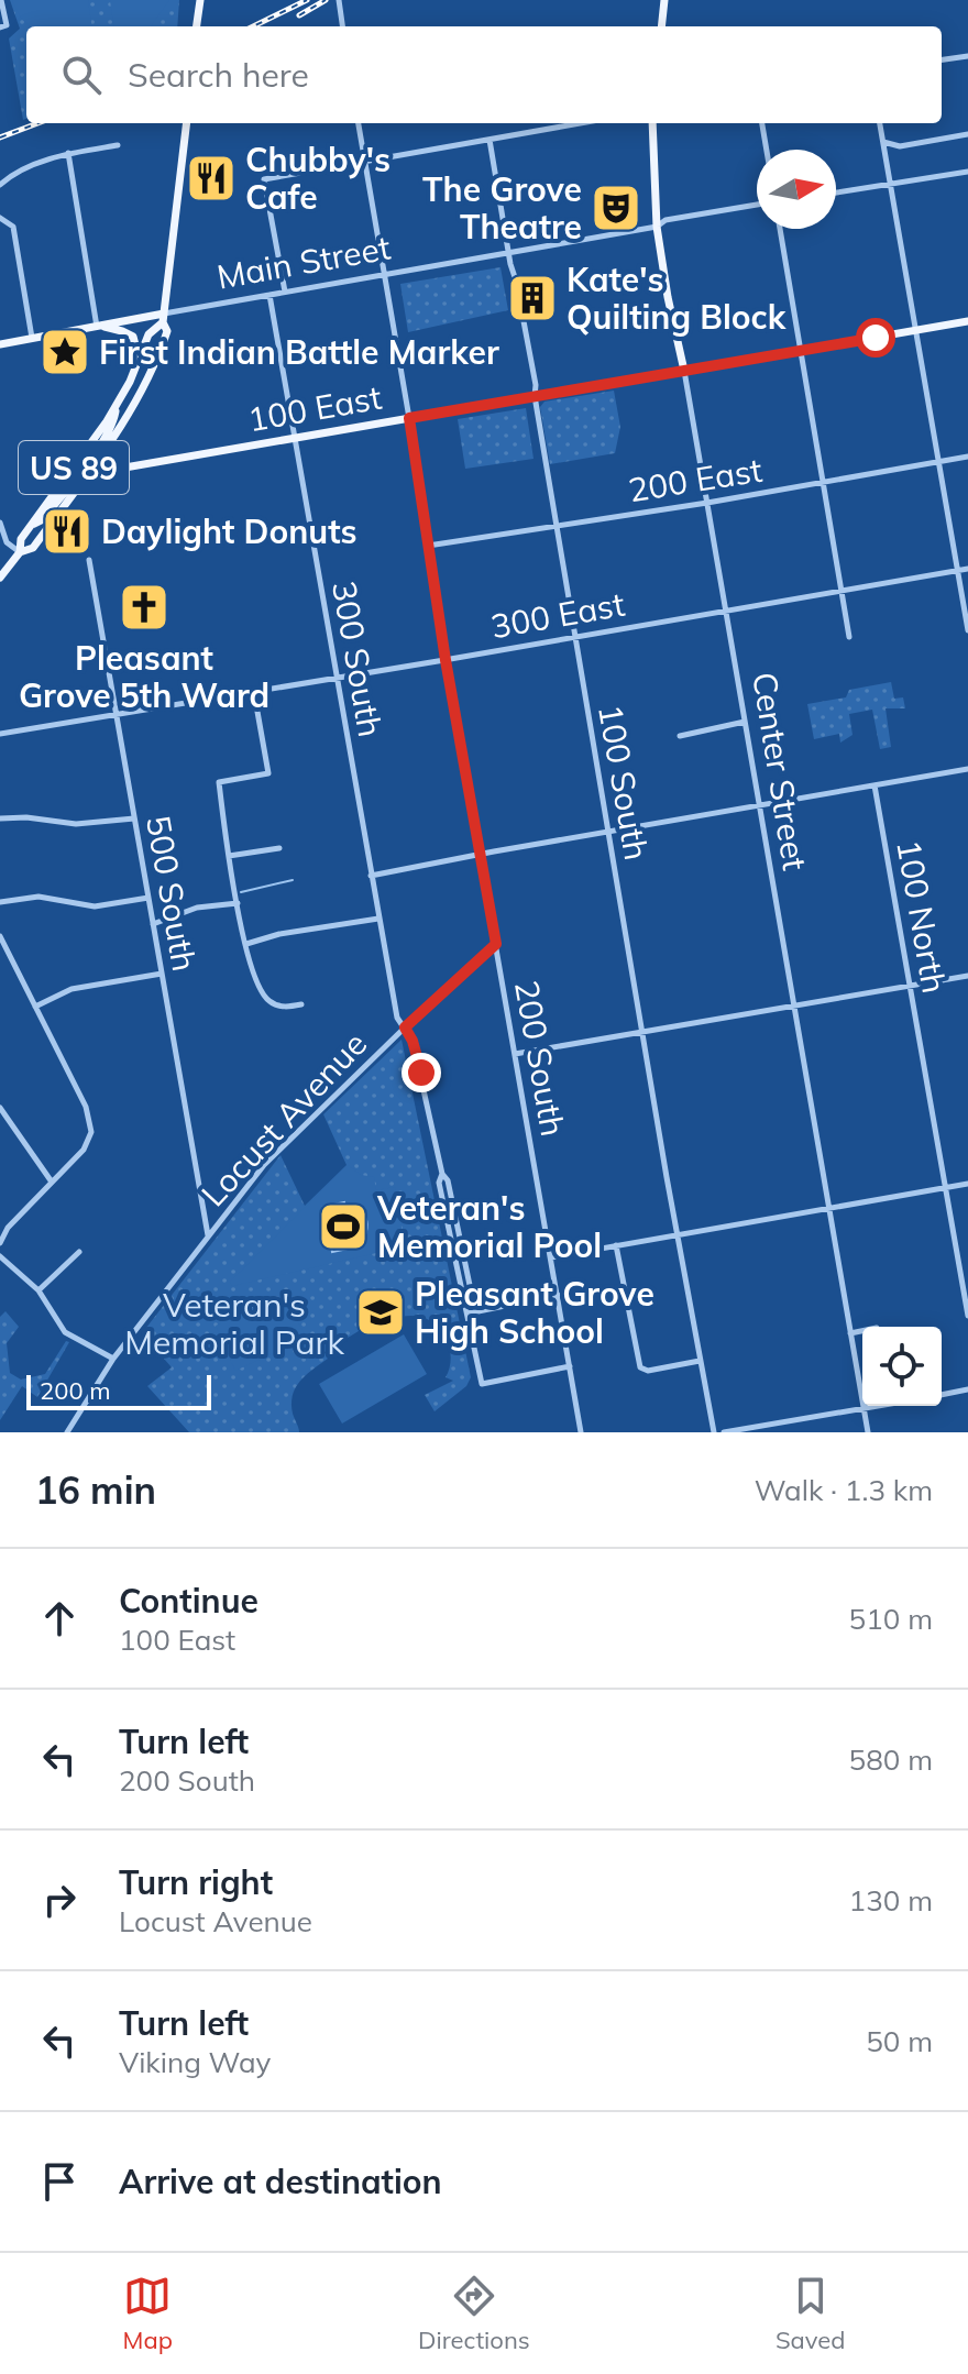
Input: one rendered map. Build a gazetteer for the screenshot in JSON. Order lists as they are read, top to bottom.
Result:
{
  "streets": {
    "main road": [
      "Main Street",
      "100 East",
      "US 89",
      "Center Street"
    ],
    "street": [
      "200 East",
      "300 East",
      "300 South",
      "100 South",
      "500 South",
      "100 North",
      "200 South",
      "Locust Avenue"
    ]
  },
  "crossings": [
    ["Main Street", "US 89"],
    ["Main Street", "300 South"],
    ["Main Street", "Center Street"],
    ["Main Street", "100 South"],
    ["Main Street", "200 South"],
    ["100 East", "US 89"],
    ["100 East", "300 South"],
    ["100 East", "Center Street"],
    ["100 East", "100 South"],
    ["100 East", "200 South"],
    ["200 East", "Center Street"],
    ["200 East", "100 South"],
    ["200 East", "200 South"],
    ["300 East", "300 South"],
    ["300 East", "Center Street"],
    ["300 East", "100 South"],
    ["300 East", "500 South"],
    ["300 East", "200 South"],
    ["300 South", "Locust Avenue"],
    ["500 South", "Locust Avenue"],
    ["200 South", "Locust Avenue"]
  ],
  "parks": ["Veteran's Memorial Park"],
  "places": {
    "restaurant": ["Chubby's Cafe", "Daylight Donuts"],
    "theatre": ["The Grove Theatre"],
    "building": ["Kate's Quilting Block"],
    "place": ["First Indian Battle Marker"],
    "church": ["Pleasant Grove 5th Ward"],
    "sports": ["Veteran's Memorial Pool"],
    "school or university": ["Pleasant Grove High School"]
  },
  "scale_bar": "200 m",
  "north": "right",
  "page": {
    "search": "Search here",
    "scale": "200 m",
    "heading": ["16 min", "Walk · 1.3 km"],
    "list": [
      ["Continue", "100 East", "510 m"],
      ["Turn left", "200 South", "580 m"],
      ["Turn right", "Locust Avenue", "130 m"],
      ["Turn left", "Viking Way", "50 m"],
      "Arrive at destination"
    ],
    "nav": ["Map", "Directions", "Saved"]
  }
}
